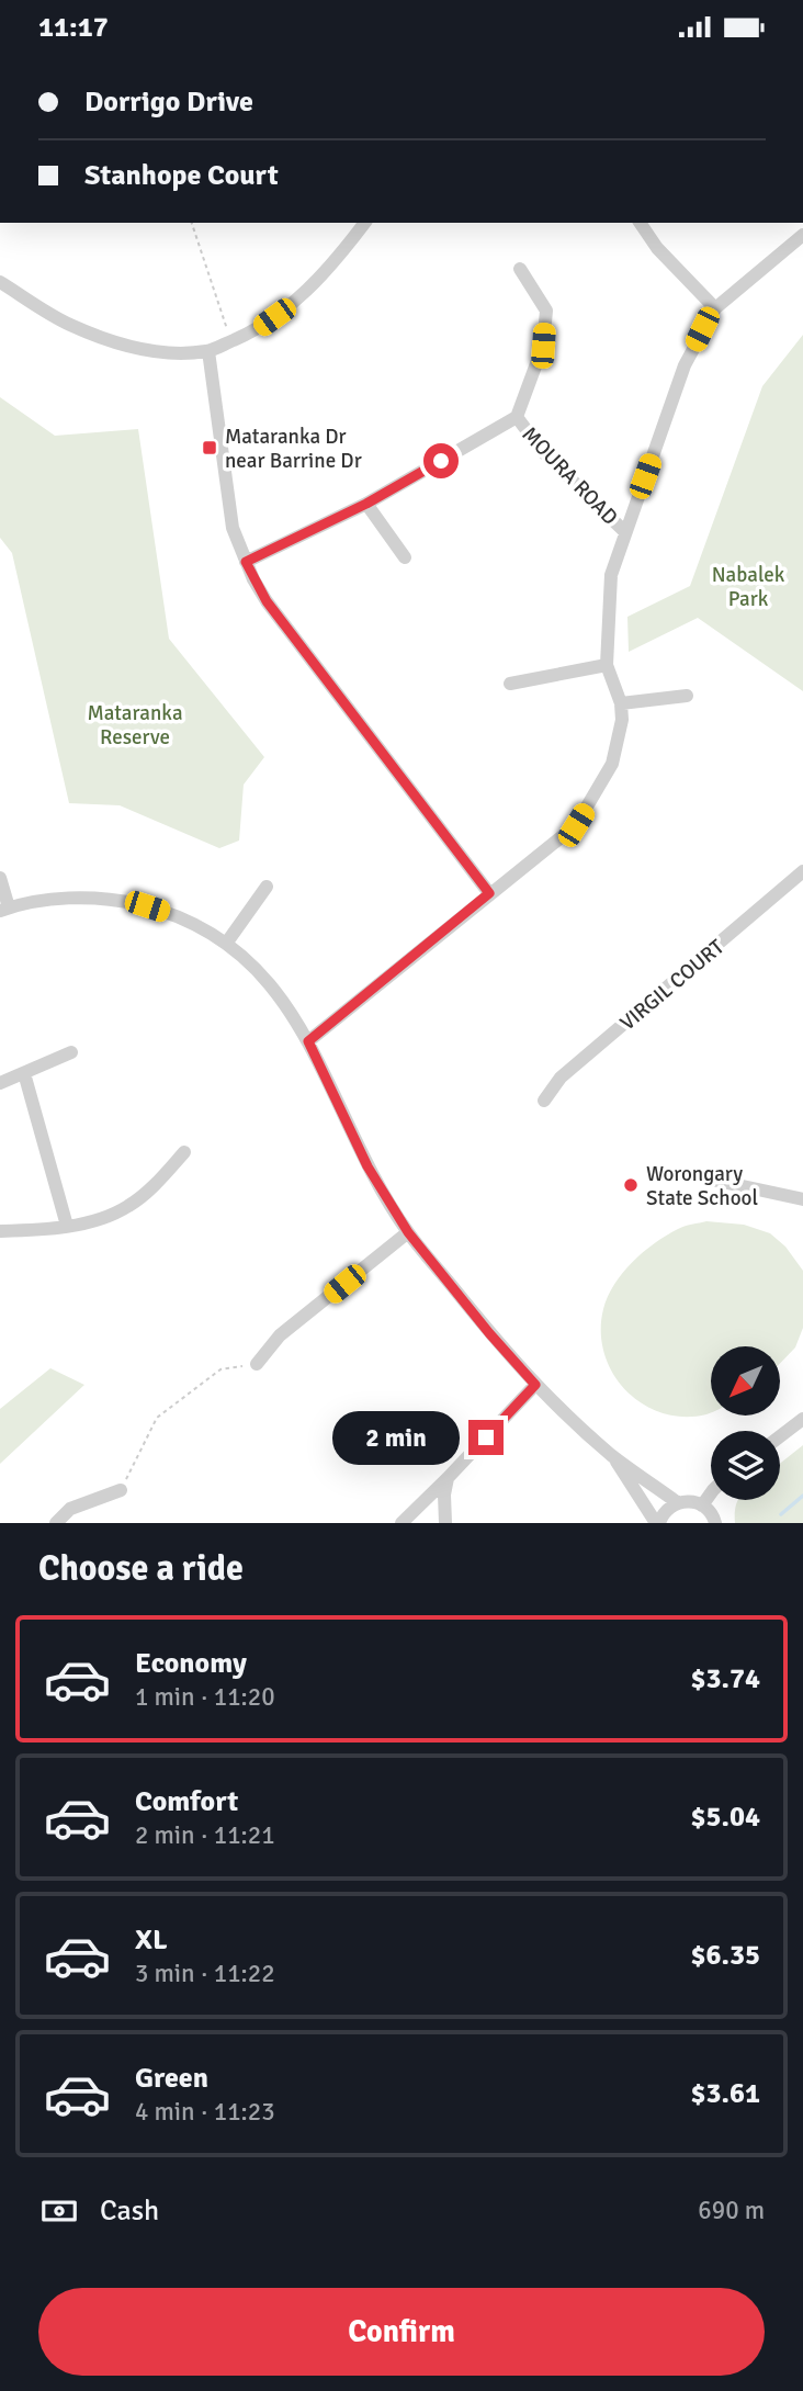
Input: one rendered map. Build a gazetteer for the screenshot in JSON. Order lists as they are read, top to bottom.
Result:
{
  "streets": {
    "street": ["MOURA ROAD", "VIRGIL COURT"]
  },
  "parks": ["Nabalek Park", "Mataranka Reserve"],
  "places": {
    "transit": ["Mataranka Dr near Barrine Dr"],
    "other": ["Worongary State School"]
  },
  "north": "bottom left",
  "page": {
    "status": "11:17",
    "banner": ["Dorrigo Drive", "Stanhope Court"],
    "bubble": "2 min",
    "heading": "Choose a ride",
    "list": [
      {
        "name": "Economy",
        "note": "1 min · 11:20",
        "value": "$3.74"
      },
      {
        "name": "Comfort",
        "note": "2 min · 11:21",
        "value": "$5.04"
      },
      {
        "name": "XL",
        "note": "3 min · 11:22",
        "value": "$6.35"
      },
      {
        "name": "Green",
        "note": "4 min · 11:23",
        "value": "$3.61"
      }
    ],
    "pay": ["Cash", "690 m"],
    "buttons": "Confirm"
  }
}
